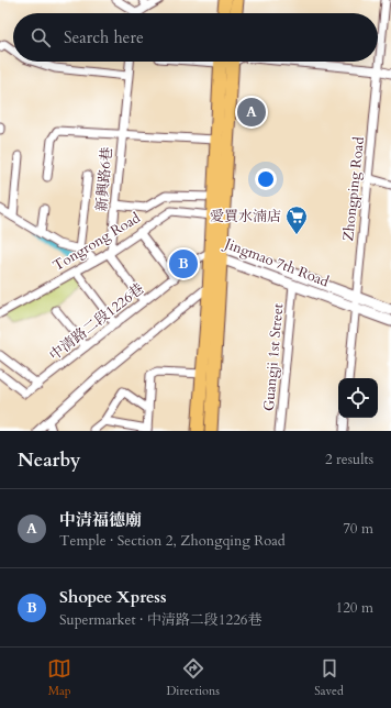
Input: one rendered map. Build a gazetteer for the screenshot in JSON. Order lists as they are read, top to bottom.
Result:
{
  "streets": {
    "street": [
      "新興路6巷",
      "Zhongping Road",
      "Tongrong Road",
      "Jingmao 7th Road",
      "中清路二段1226巷",
      "Guangji 1st Street"
    ]
  },
  "crossings": [
    ["新興路6巷", "Tongrong Road"],
    ["Zhongping Road", "Jingmao 7th Road"],
    ["Jingmao 7th Road", "中清路二段1226巷"],
    ["Jingmao 7th Road", "Guangji 1st Street"]
  ],
  "places": {
    "supermarket": ["愛買水湳店"]
  },
  "page": {
    "search": "Search here",
    "pins": ["A", "B"],
    "heading": ["Nearby", "2 results"],
    "list": [
      {
        "mark": "A",
        "name": "中清福德廟",
        "note": "Temple · Section 2, Zhongqing Road",
        "value": "70 m"
      },
      {
        "mark": "B",
        "name": "Shopee Xpress",
        "note": "Supermarket · 中清路二段1226巷",
        "value": "120 m"
      }
    ],
    "nav": ["Map", "Directions", "Saved"]
  }
}
